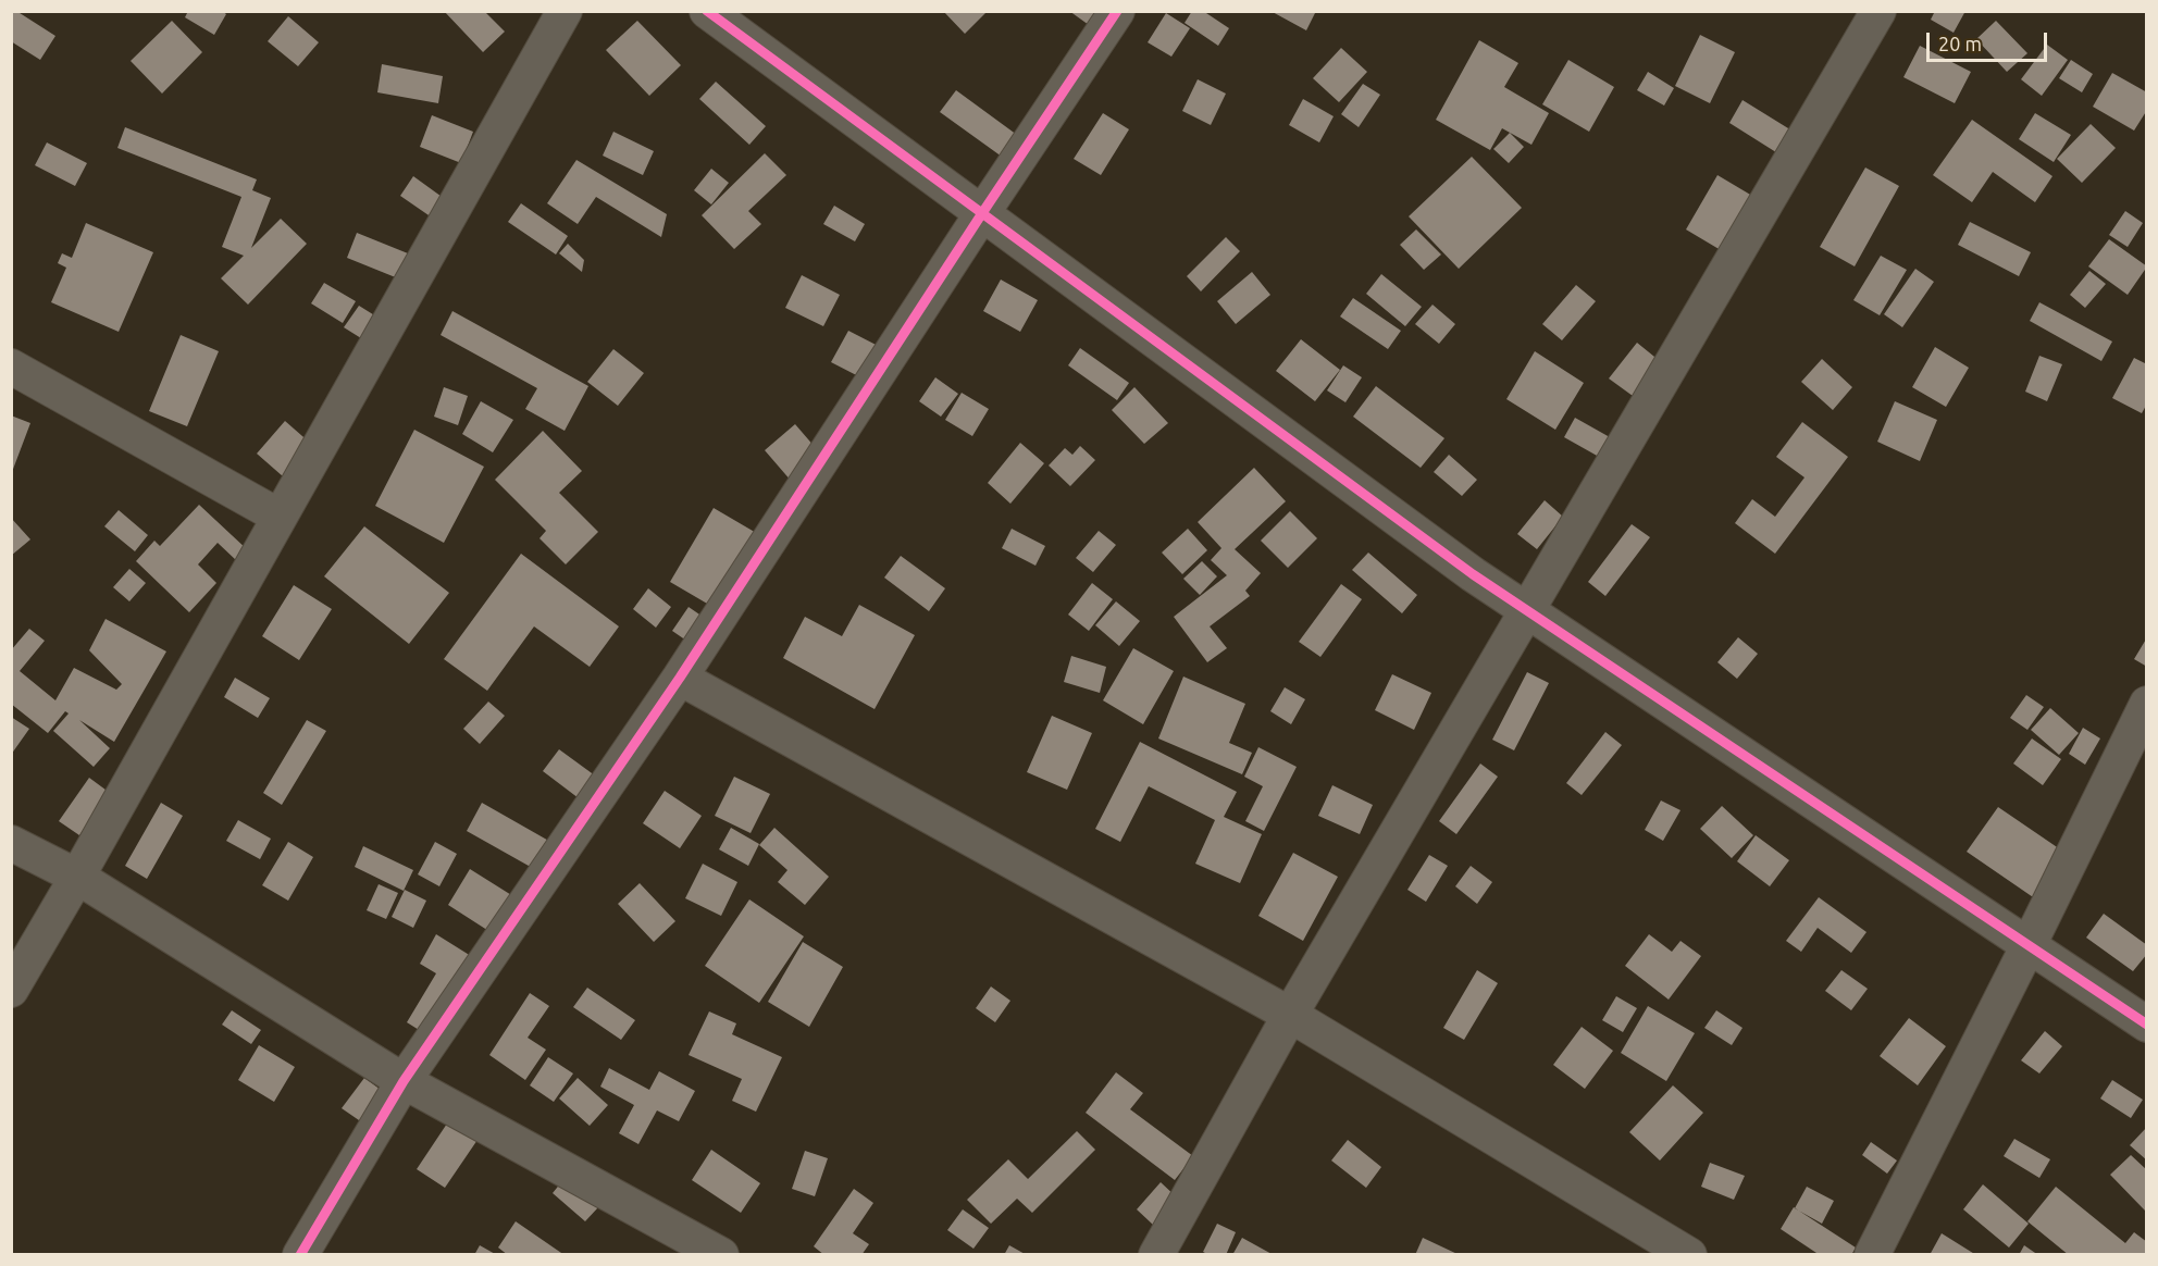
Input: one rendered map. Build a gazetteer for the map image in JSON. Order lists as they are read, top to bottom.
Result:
{
  "scale_bar": "20 m"
}
